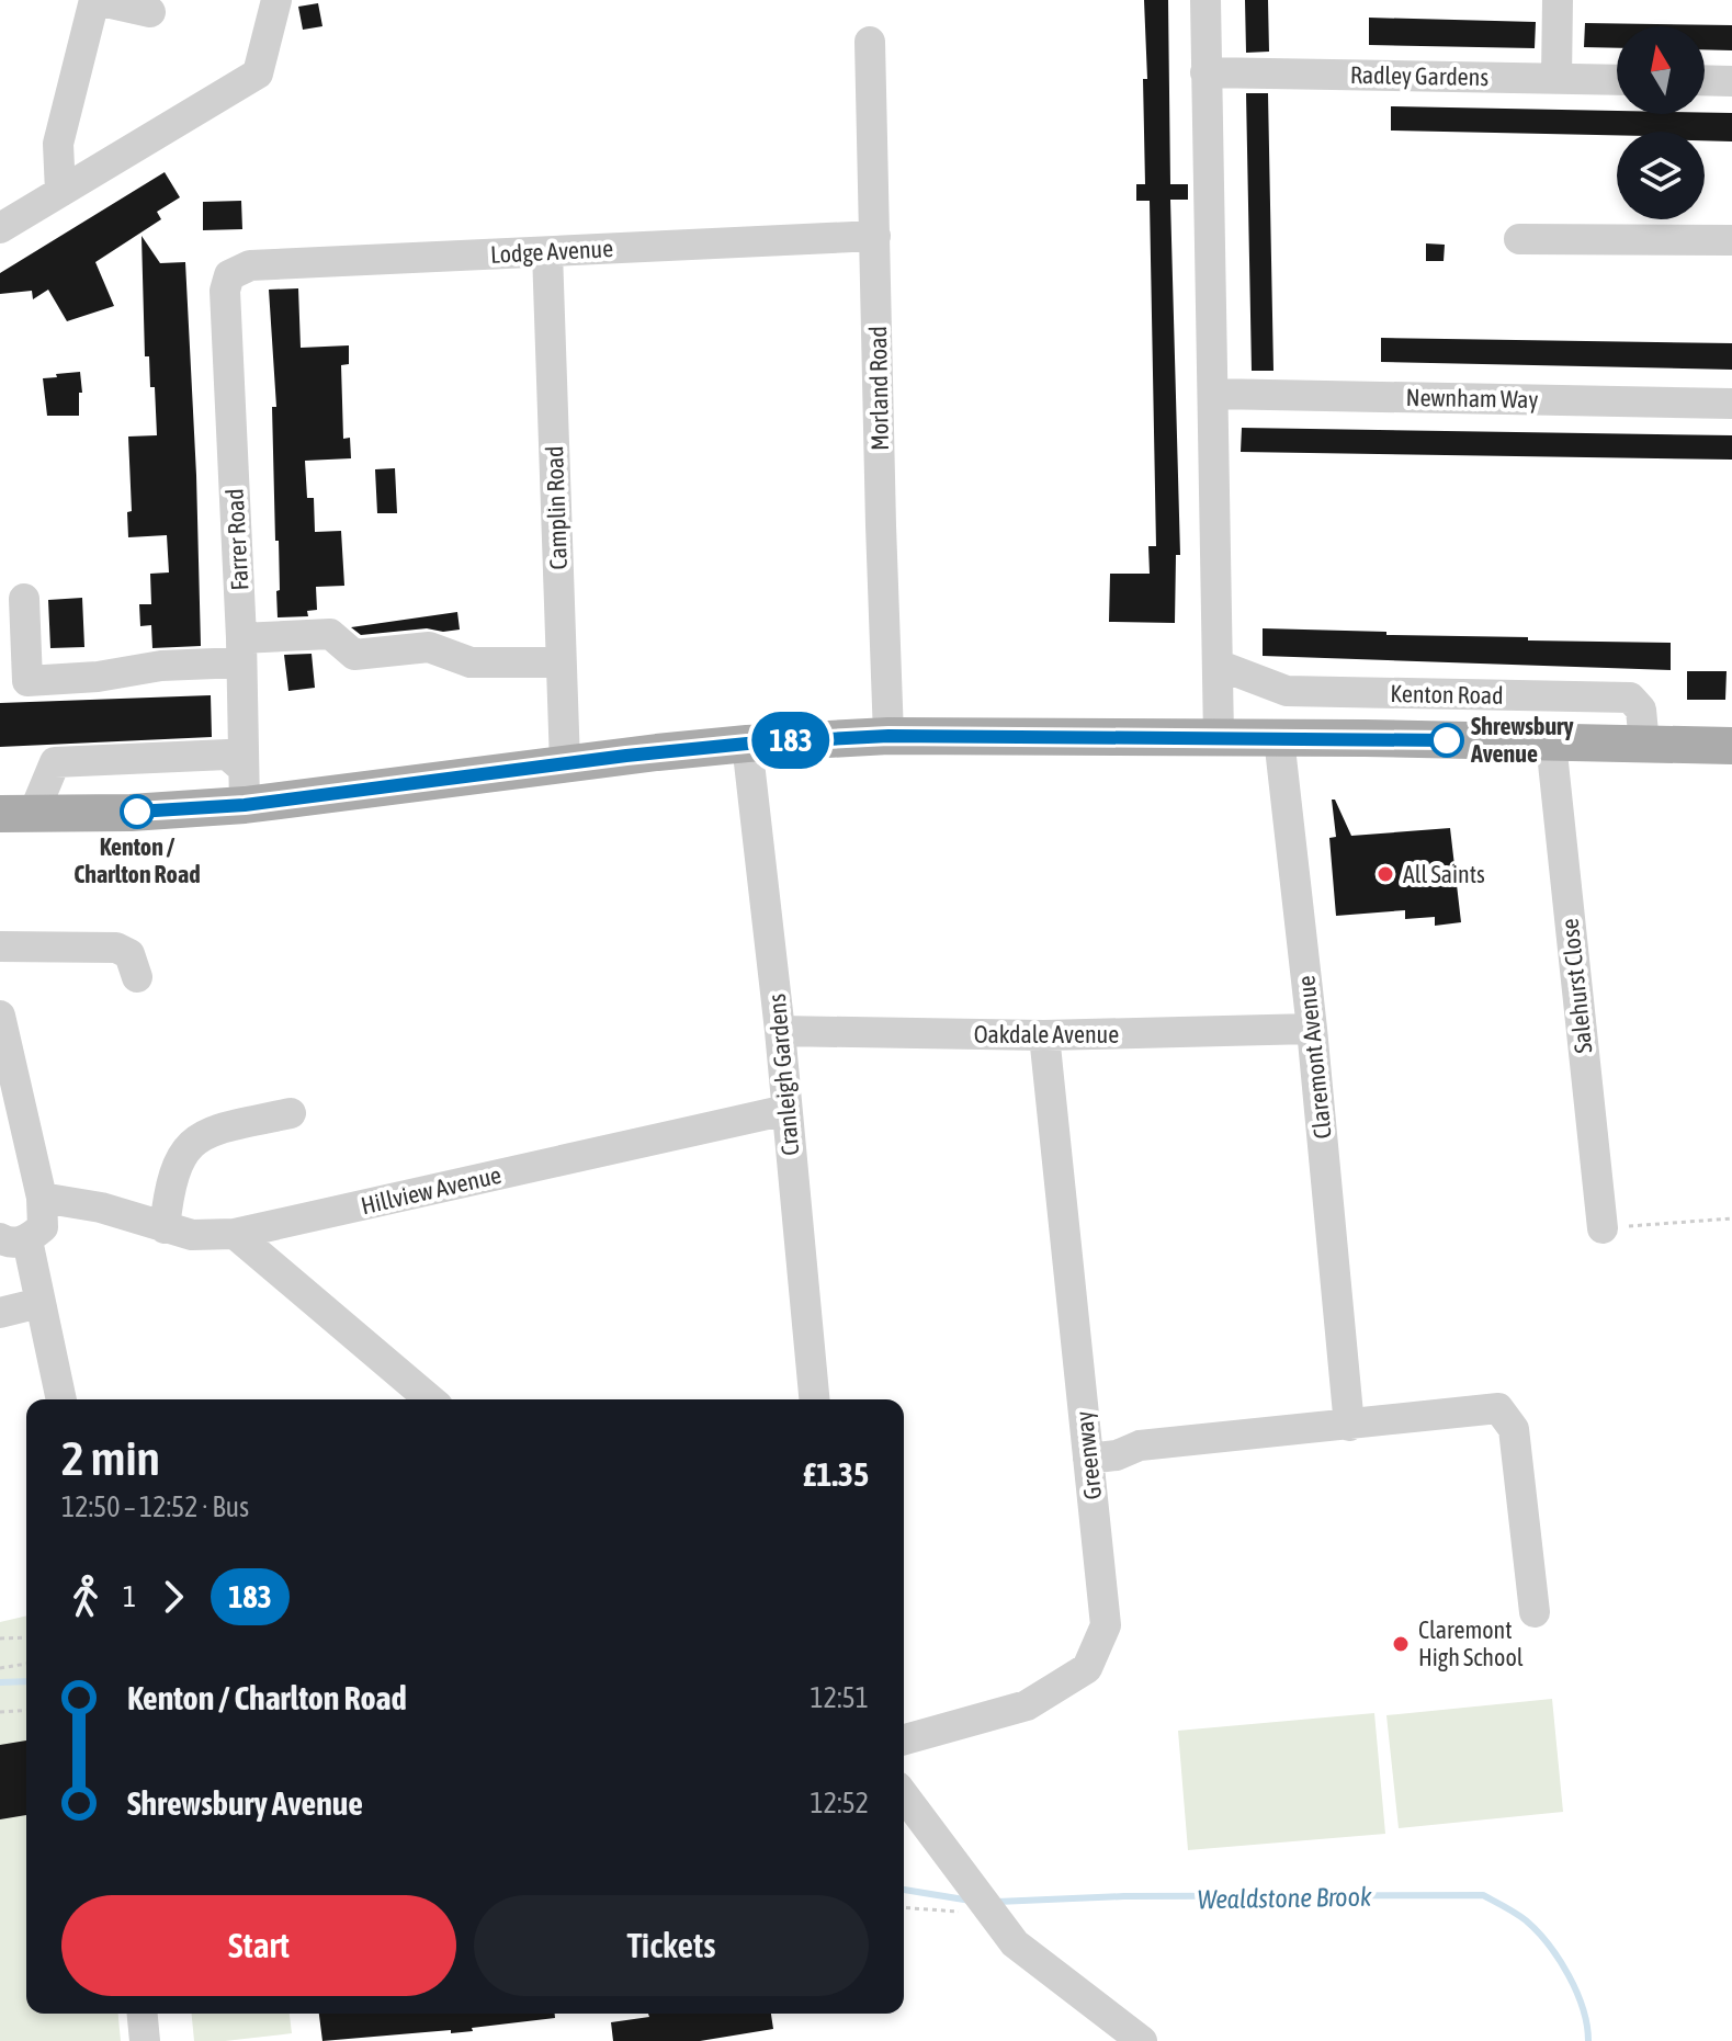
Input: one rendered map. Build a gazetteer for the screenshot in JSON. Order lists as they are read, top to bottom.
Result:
{
  "streets": {
    "main road": ["Kenton Road"],
    "street": [
      "Radley Gardens",
      "Lodge Avenue",
      "Morland Road",
      "Newnham Way",
      "Camplin Road",
      "Farrer Road",
      "Salehurst Close",
      "Oakdale Avenue",
      "Claremont Avenue",
      "Cranleigh Gardens",
      "Hillview Avenue",
      "Greenway"
    ]
  },
  "crossings": [
    ["Lodge Avenue", "Morland Road"],
    ["Lodge Avenue", "Camplin Road"],
    ["Lodge Avenue", "Farrer Road"],
    ["Morland Road", "Kenton Road"],
    ["Camplin Road", "Kenton Road"],
    ["Farrer Road", "Kenton Road"],
    ["Kenton Road", "Salehurst Close"],
    ["Kenton Road", "Claremont Avenue"],
    ["Kenton Road", "Cranleigh Gardens"],
    ["Oakdale Avenue", "Claremont Avenue"],
    ["Oakdale Avenue", "Cranleigh Gardens"],
    ["Oakdale Avenue", "Greenway"],
    ["Cranleigh Gardens", "Hillview Avenue"]
  ],
  "water": ["Wealdstone Brook"],
  "places": [
    "Shrewsbury Avenue",
    "Kenton / Charlton Road",
    "All Saints",
    "Claremont High School"
  ],
  "lines": ["bus line 183"],
  "north": "top",
  "page": {
    "on_map": "183",
    "heading": ["2 min", "12:50 – 12:52 · Bus", "£1.35"],
    "legs": ["1", "183"],
    "list": [
      {
        "name": "Kenton / Charlton Road",
        "value": "12:51"
      },
      {
        "name": "Shrewsbury Avenue",
        "value": "12:52"
      }
    ],
    "buttons": ["Start", "Tickets"]
  }
}
